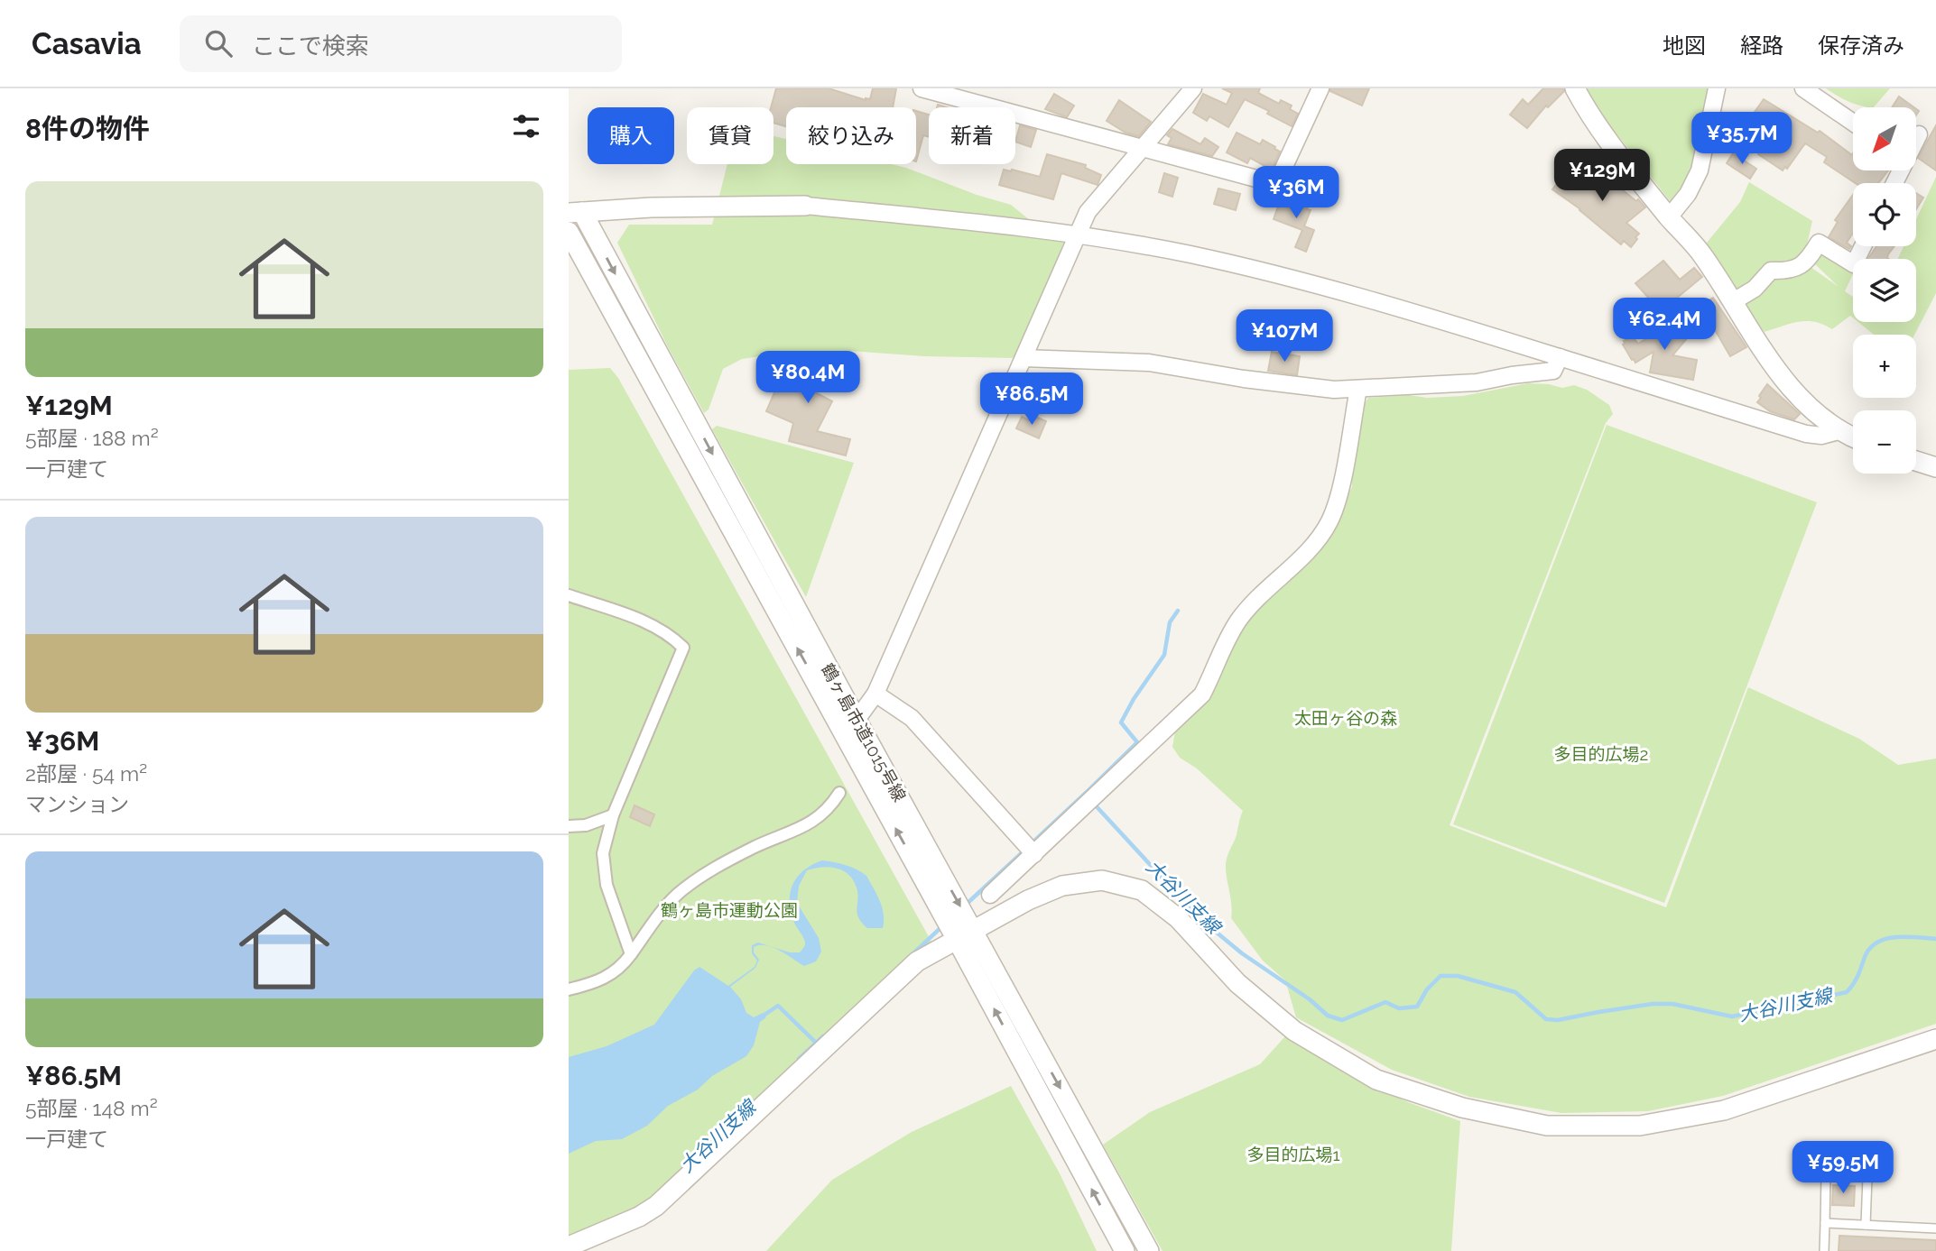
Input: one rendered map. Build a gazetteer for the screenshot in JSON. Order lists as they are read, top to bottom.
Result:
{
  "streets": {
    "street": ["鶴ヶ島市道1015号線"]
  },
  "water": ["大谷川支線"],
  "parks": [
    "太田ヶ谷の森",
    "多目的広場2",
    "鶴ヶ島市運動公園",
    "多目的広場1"
  ],
  "north": "bottom left",
  "page": {
    "header": "Casavia",
    "search": "ここで検索",
    "nav": ["地図", "経路", "保存済み"],
    "heading": "8件の物件",
    "map_buttons": ["+", "−"],
    "chip": [
      "購入",
      "賃貸",
      "絞り込み",
      "新着"
    ],
    "price": [
      "¥35.7M",
      "¥129M",
      "¥36M",
      "¥62.4M",
      "¥107M",
      "¥80.4M",
      "¥86.5M",
      "¥59.5M"
    ],
    "list": [
      {
        "name": "¥129M",
        "note": "5部屋 · 188 m² · 一戸建て"
      },
      {
        "name": "¥36M",
        "note": "2部屋 · 54 m² · マンション"
      },
      {
        "name": "¥86.5M",
        "note": "5部屋 · 148 m² · 一戸建て"
      }
    ]
  }
}
